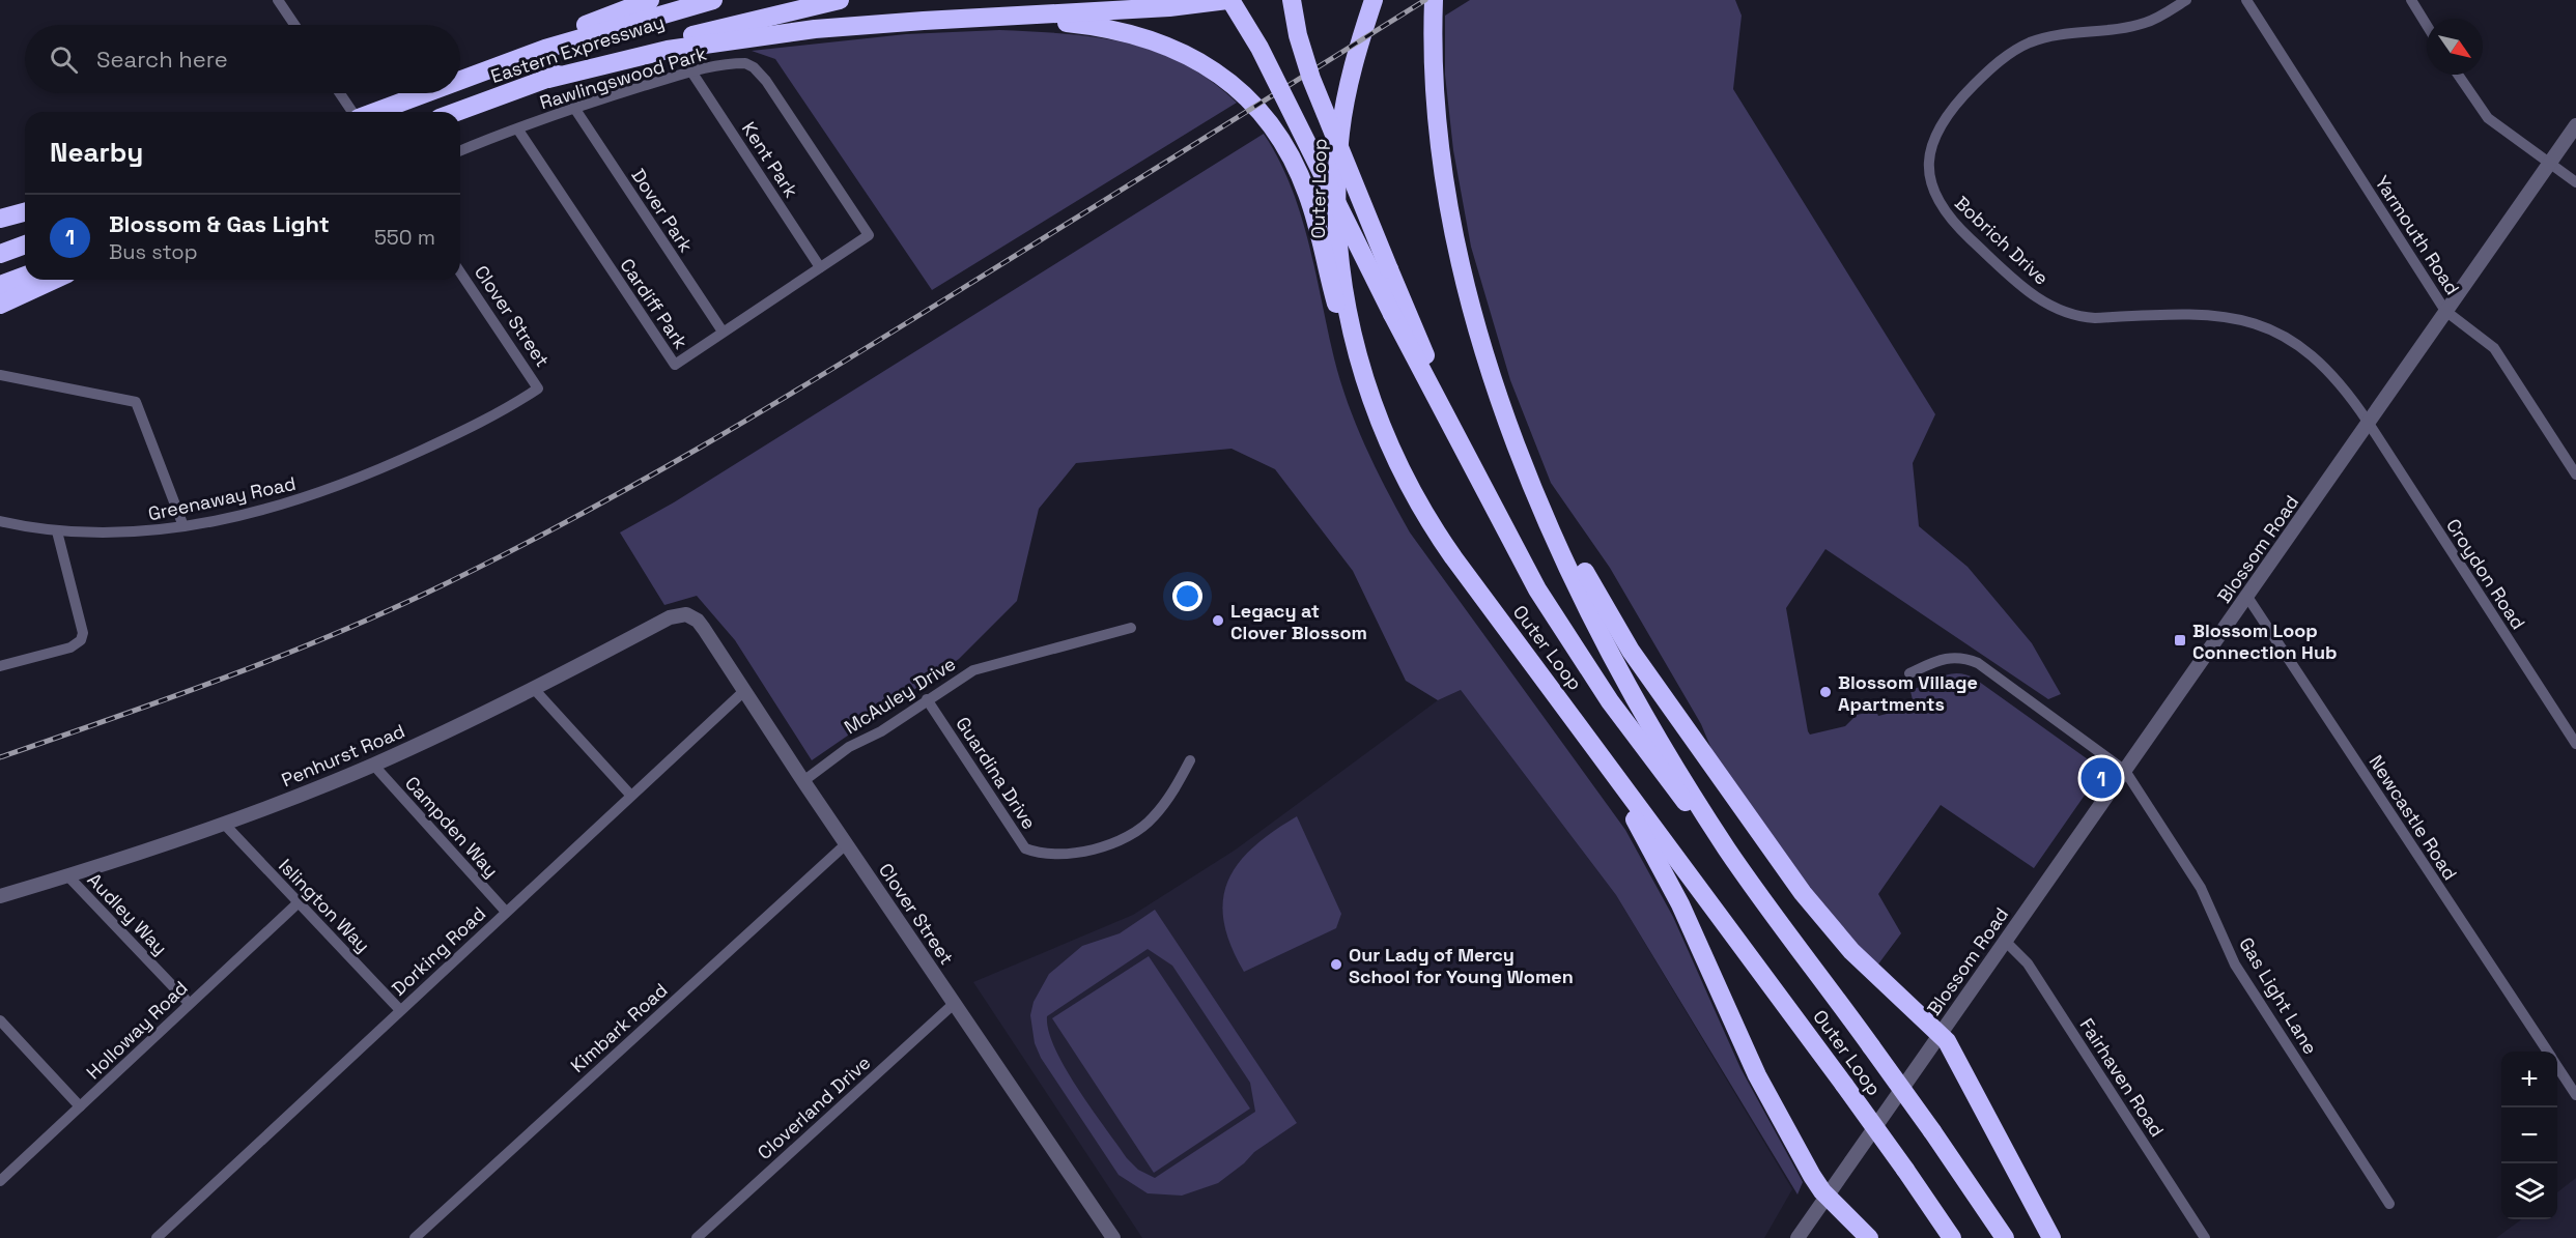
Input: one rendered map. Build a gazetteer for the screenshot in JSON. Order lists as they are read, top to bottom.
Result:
{
  "streets": {
    "highway": ["Eastern Expressway", "Outer Loop"],
    "street": [
      "Rawlingswood Park",
      "Kent Park",
      "Dover Park",
      "Yarmouth Road",
      "Bobrich Drive",
      "Cardiff Park",
      "Clover Street",
      "Greenaway Road",
      "Blossom Road",
      "Croydon Road",
      "McAuley Drive",
      "Penhurst Road",
      "Guardina Drive",
      "Newcastle Road",
      "Campden Way",
      "Islington Way",
      "Audley Way",
      "Dorking Road",
      "Gas Light Lane",
      "Kimbark Road",
      "Holloway Road",
      "Fairhaven Road",
      "Cloverland Drive"
    ]
  },
  "crossings": [
    ["Rawlingswood Park", "Kent Park"],
    ["Rawlingswood Park", "Dover Park"],
    ["Rawlingswood Park", "Cardiff Park"],
    ["Kent Park", "Cardiff Park"],
    ["Dover Park", "Cardiff Park"],
    ["Yarmouth Road", "Blossom Road"],
    ["Bobrich Drive", "Blossom Road"],
    ["Bobrich Drive", "Croydon Road"],
    ["Clover Street", "Greenaway Road"],
    ["Clover Street", "McAuley Drive"],
    ["Clover Street", "Penhurst Road"],
    ["Clover Street", "Dorking Road"],
    ["Clover Street", "Kimbark Road"],
    ["Clover Street", "Cloverland Drive"],
    ["Blossom Road", "Croydon Road"],
    ["Blossom Road", "Newcastle Road"],
    ["Blossom Road", "Gas Light Lane"],
    ["Blossom Road", "Fairhaven Road"],
    ["McAuley Drive", "Guardina Drive"],
    ["Penhurst Road", "Campden Way"],
    ["Penhurst Road", "Islington Way"],
    ["Penhurst Road", "Audley Way"],
    ["Campden Way", "Dorking Road"],
    ["Islington Way", "Dorking Road"],
    ["Islington Way", "Holloway Road"],
    ["Audley Way", "Holloway Road"]
  ],
  "places": {
    "other": ["Legacy at Clover Blossom", "Blossom Village Apartments", "Our Lady of Mercy School for Young Women"],
    "transit": ["Blossom Loop Connection Hub"]
  },
  "north": "bottom right",
  "page": {
    "search": "Search here",
    "heading": "Nearby",
    "list": [
      {
        "mark": "1",
        "name": "Blossom & Gas Light",
        "note": "Bus stop",
        "value": "550 m"
      }
    ],
    "pins": "1",
    "map_buttons": ["+", "−"]
  }
}
